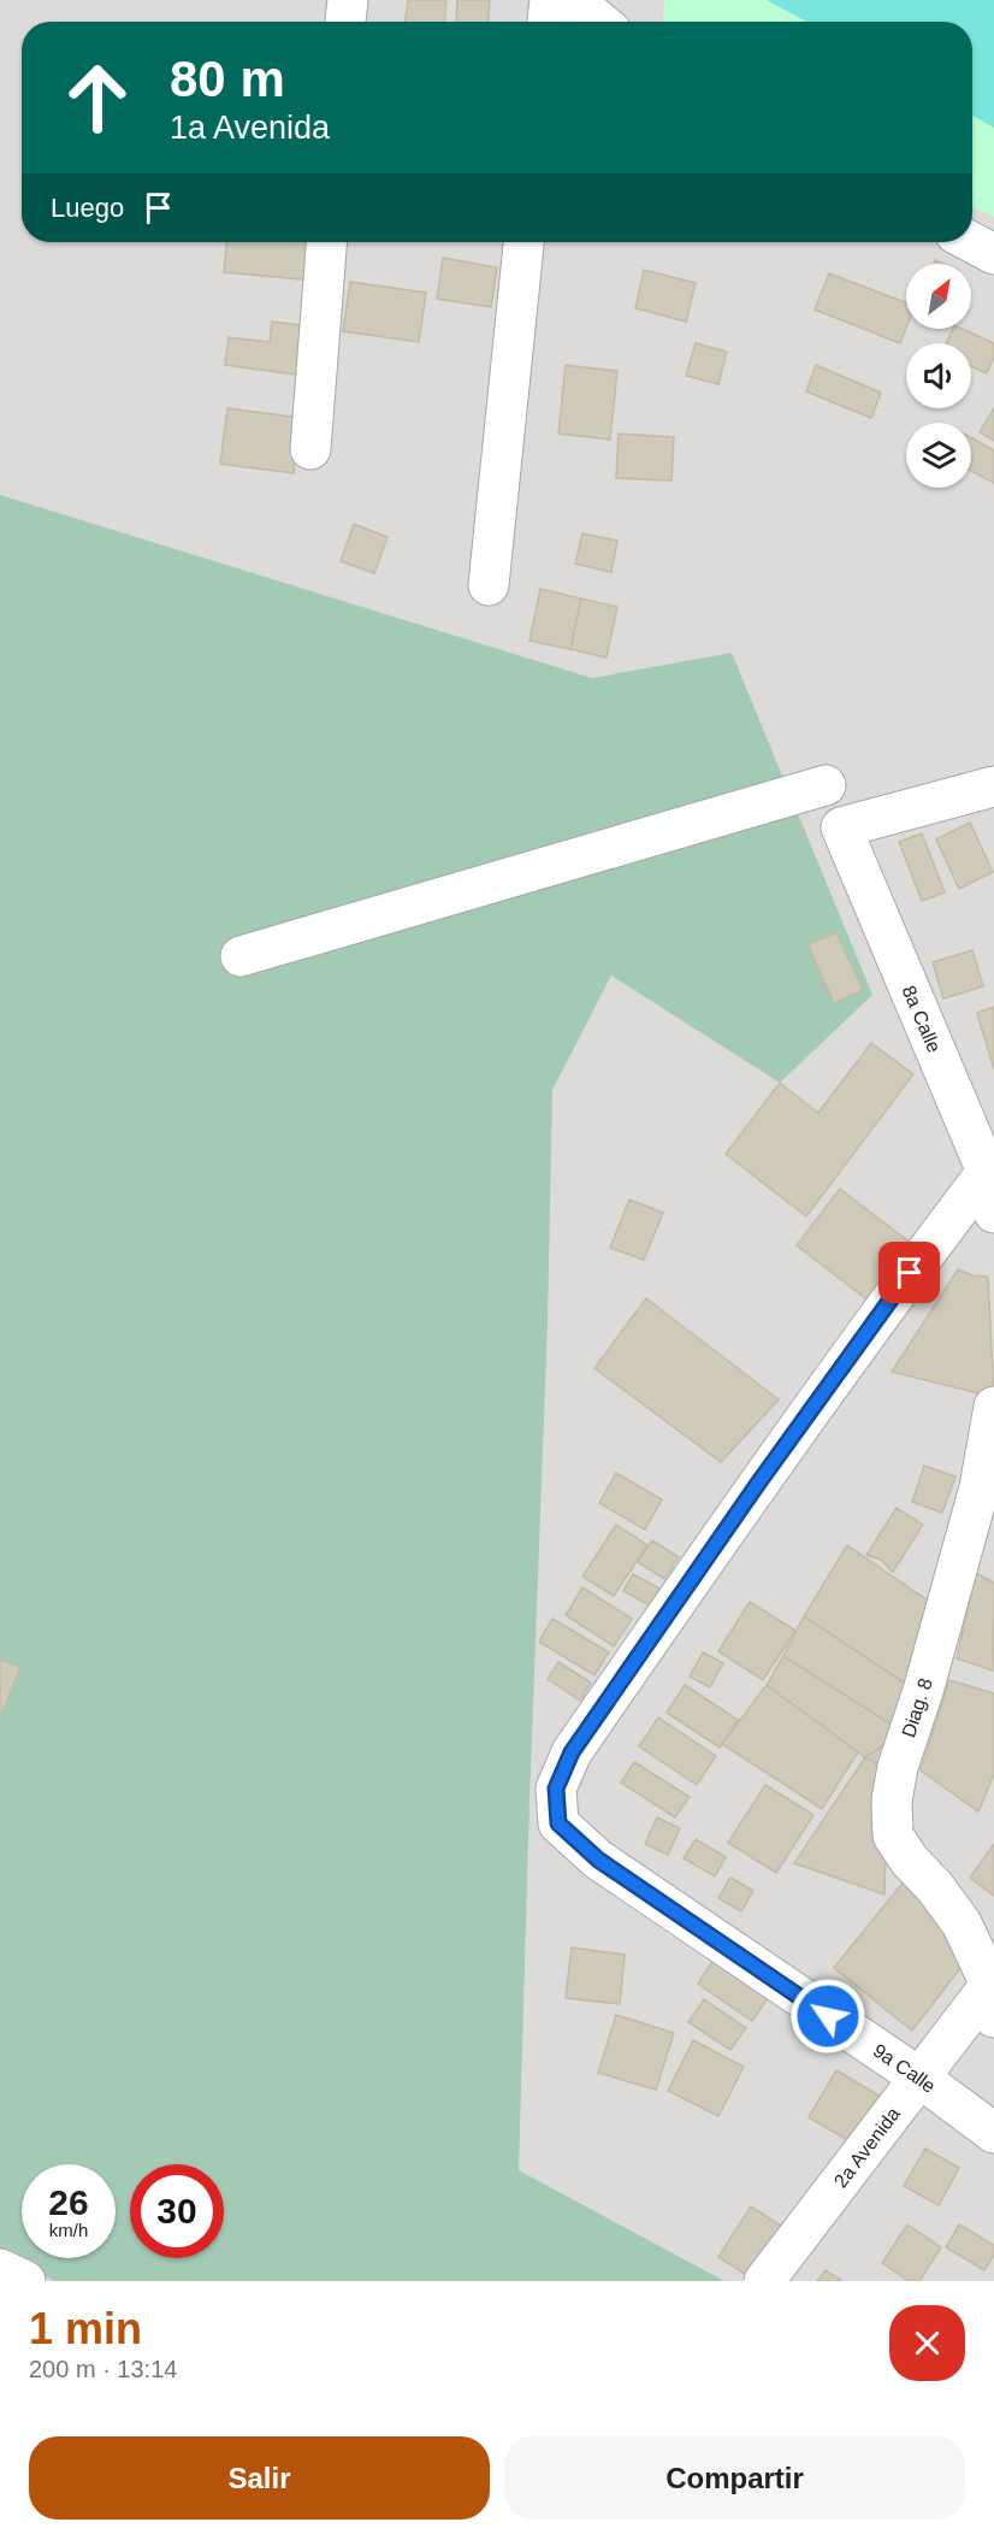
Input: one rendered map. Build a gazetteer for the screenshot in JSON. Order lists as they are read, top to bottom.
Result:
{
  "streets": {
    "street": [
      "8a Calle",
      "Diag. 8",
      "9a Calle",
      "2a Avenida"
    ]
  },
  "crossings": [
    ["8a Calle", "9a Calle"],
    ["Diag. 8", "2a Avenida"],
    ["9a Calle", "2a Avenida"]
  ],
  "north": "top right",
  "page": {
    "turn": ["80 m", "1a Avenida"],
    "then": "Luego",
    "speed": "26 km/h",
    "limit": "30",
    "heading": ["1 min", "200 m · 13:14"],
    "buttons": ["Salir", "Compartir"]
  }
}
